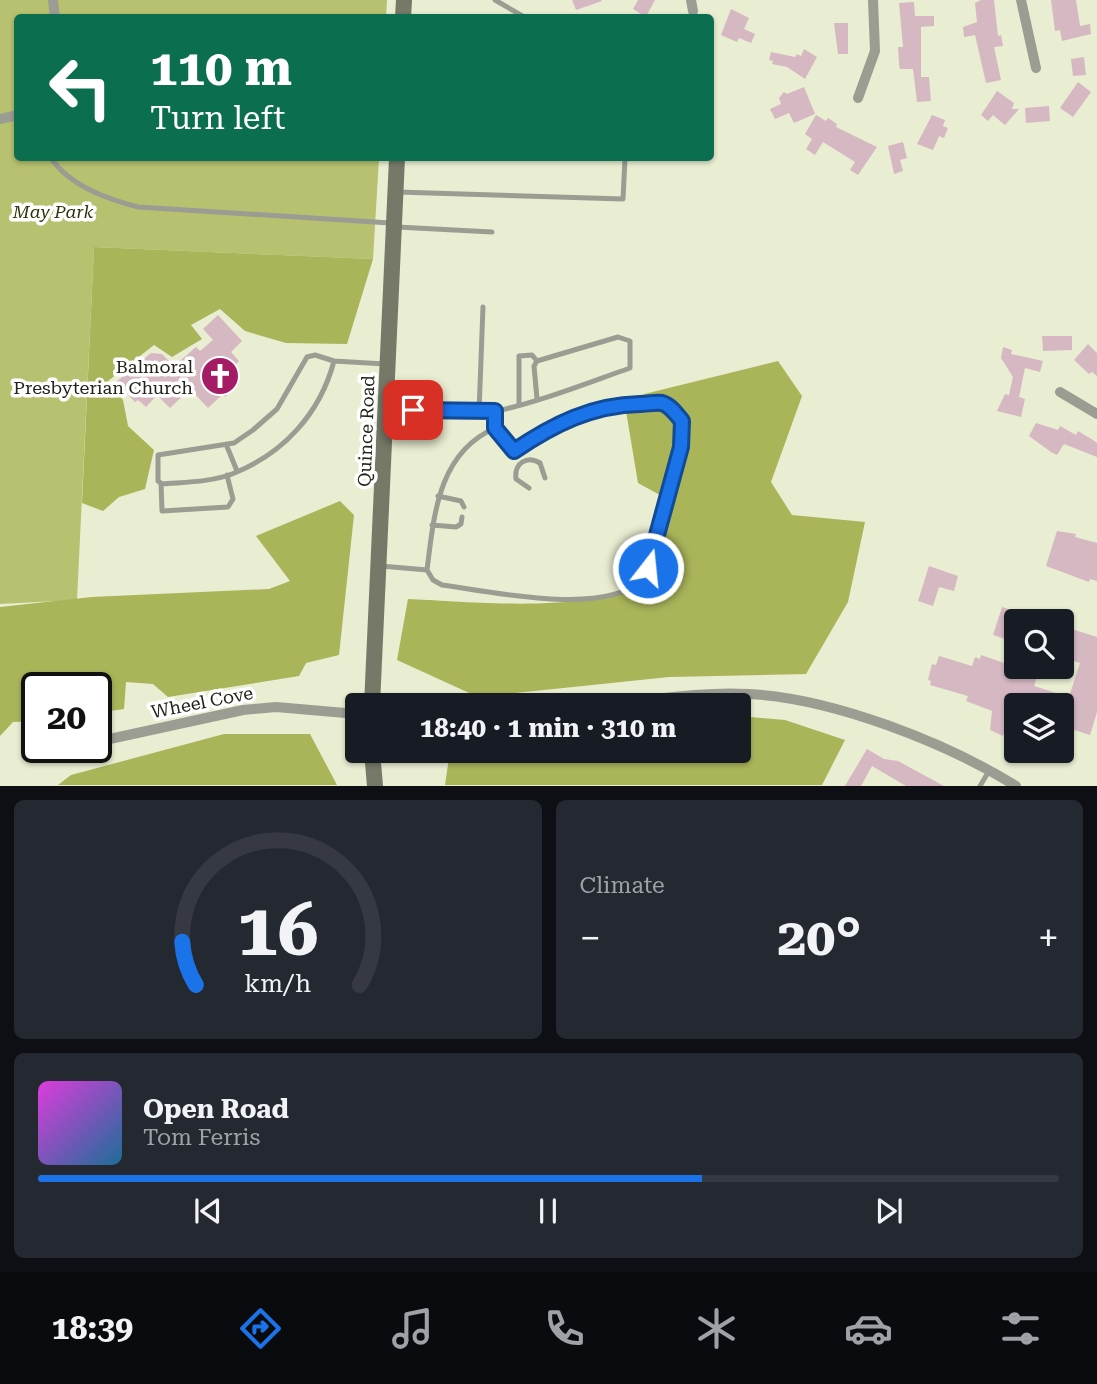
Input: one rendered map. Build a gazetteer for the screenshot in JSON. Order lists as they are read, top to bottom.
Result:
{
  "streets": {
    "main road": ["Quince Road"],
    "street": ["Wheel Cove"]
  },
  "parks": ["May Park"],
  "places": {
    "church": ["Balmoral Presbyterian Church"]
  },
  "page": {
    "turn": ["110 m", "Turn left"],
    "limit": "20",
    "trip": "18:40 · 1 min · 310 m",
    "tile": "Climate",
    "heat": ["−", "20°", "+"],
    "song": ["Open Road", "Tom Ferris"],
    "tabs": "18:39",
    "gauge": ["16", "km/h"]
  }
}
